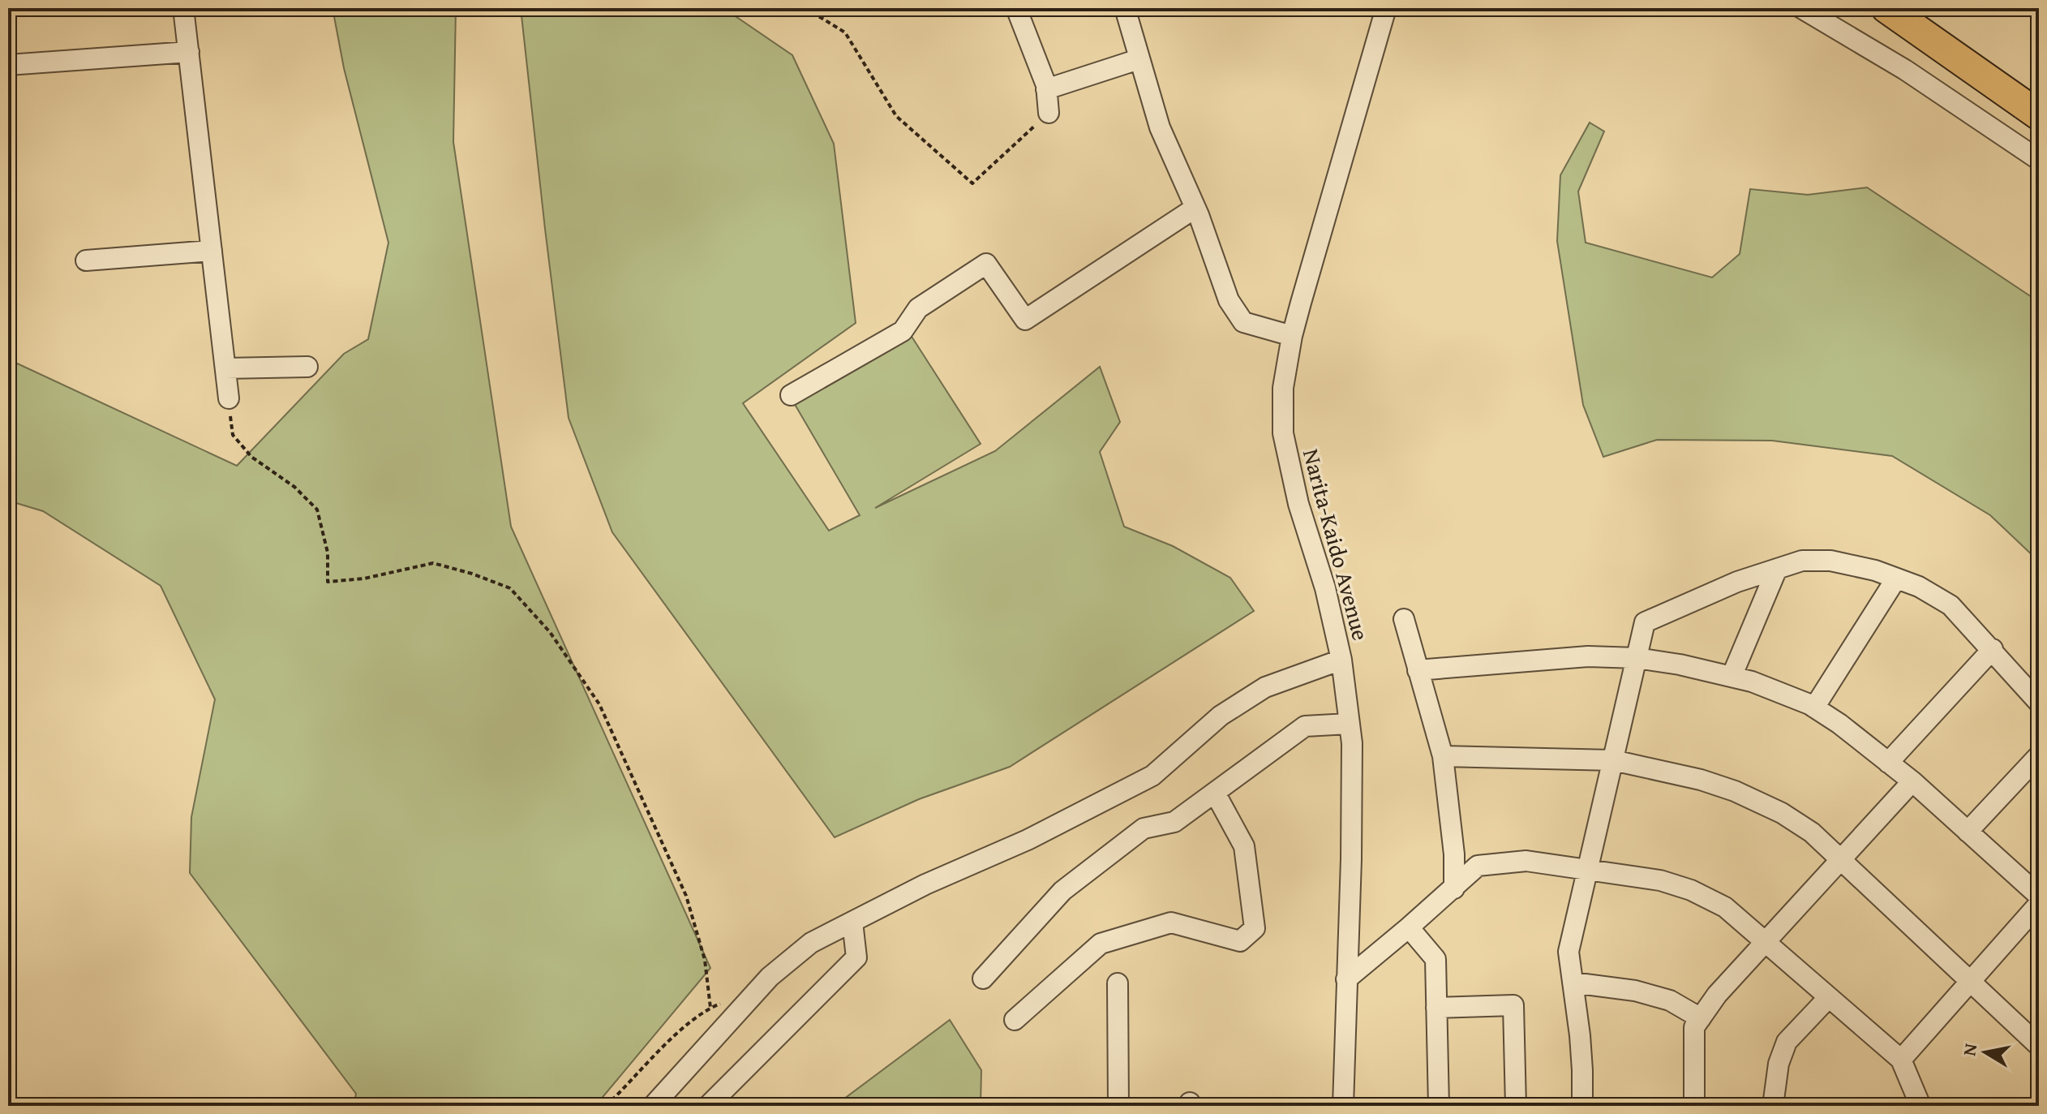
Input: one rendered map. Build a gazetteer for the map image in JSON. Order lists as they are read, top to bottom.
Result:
{
  "streets": {
    "street": ["Narita-Kaido Avenue"]
  },
  "north": "left"
}
